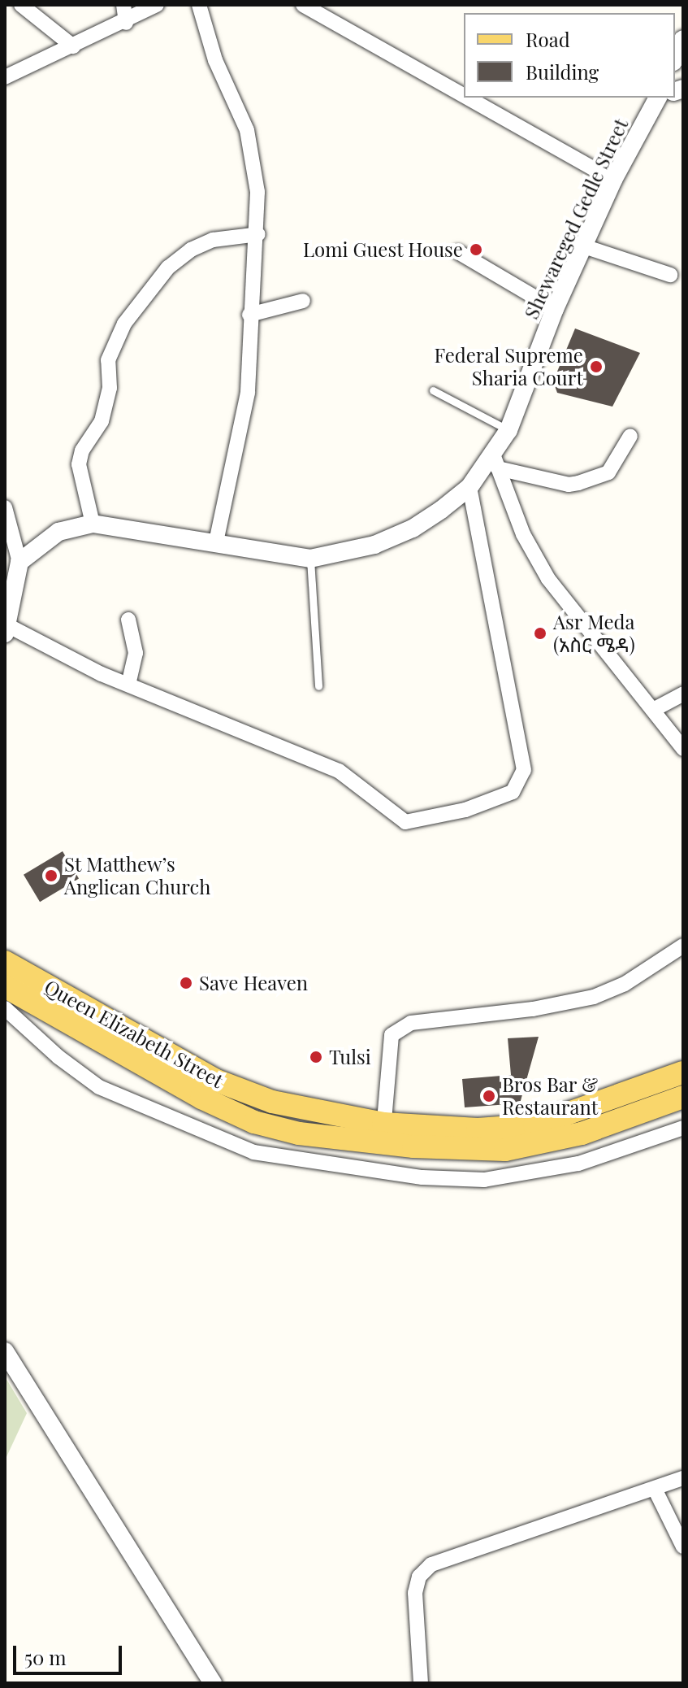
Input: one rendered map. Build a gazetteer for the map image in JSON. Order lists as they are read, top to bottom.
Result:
{
  "streets": {
    "main road": ["Queen Elizabeth Street"],
    "street": ["Shewareged Gedle Street"]
  },
  "places": [
    "Lomi Guest House",
    "Federal Supreme Sharia Court",
    "Asr Meda (አስር ሜዳ)",
    "St Matthew’s Anglican Church",
    "Save Heaven",
    "Tulsi",
    "Bros Bar & Restaurant"
  ],
  "legend": ["Road", "Building"],
  "scale_bar": "50 m"
}
